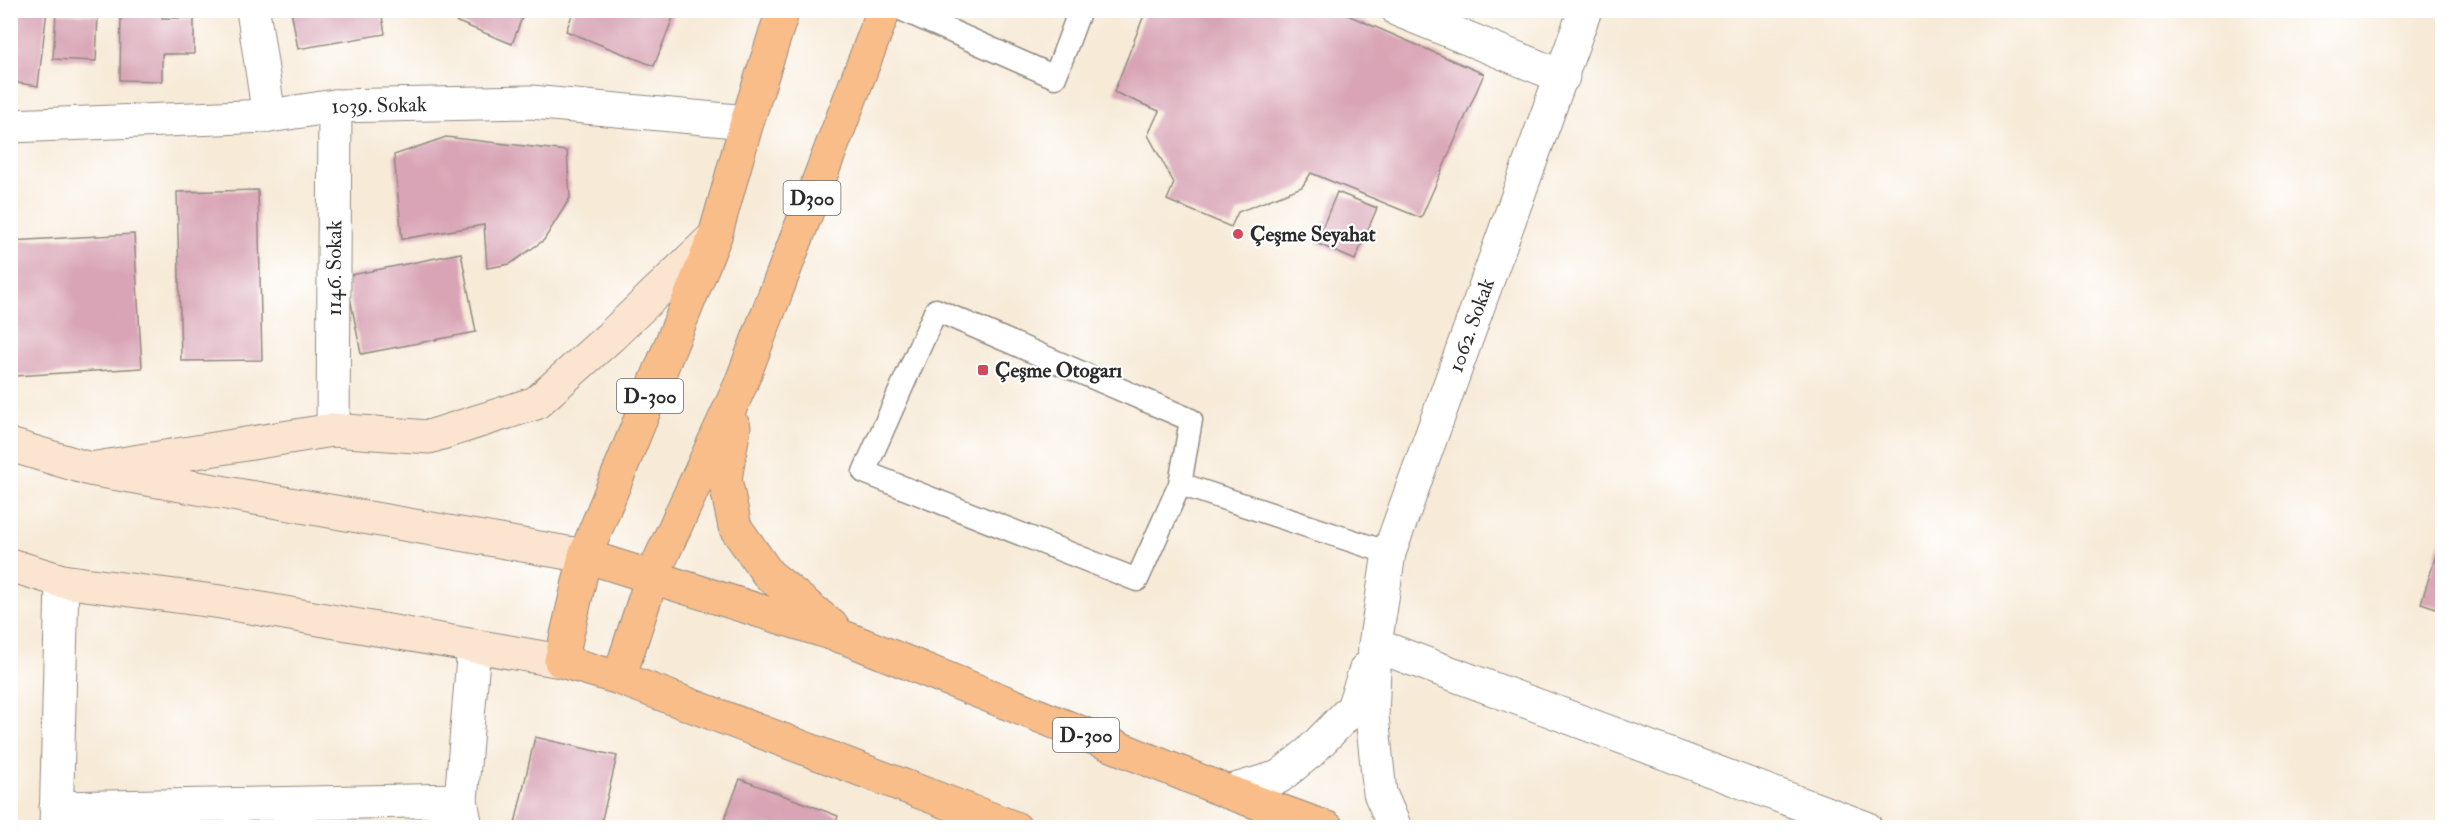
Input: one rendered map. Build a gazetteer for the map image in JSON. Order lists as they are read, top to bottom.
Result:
{
  "streets": {
    "highway": ["D300", "D-300"],
    "street": ["1039. Sokak", "1146. Sokak", "1062. Sokak"]
  },
  "crossings": [
    ["1039. Sokak", "1146. Sokak"],
    ["D300", "D-300"]
  ],
  "places": {
    "other": ["Çeşme Seyahat"],
    "transit": ["Çeşme Otogarı"]
  }
}
